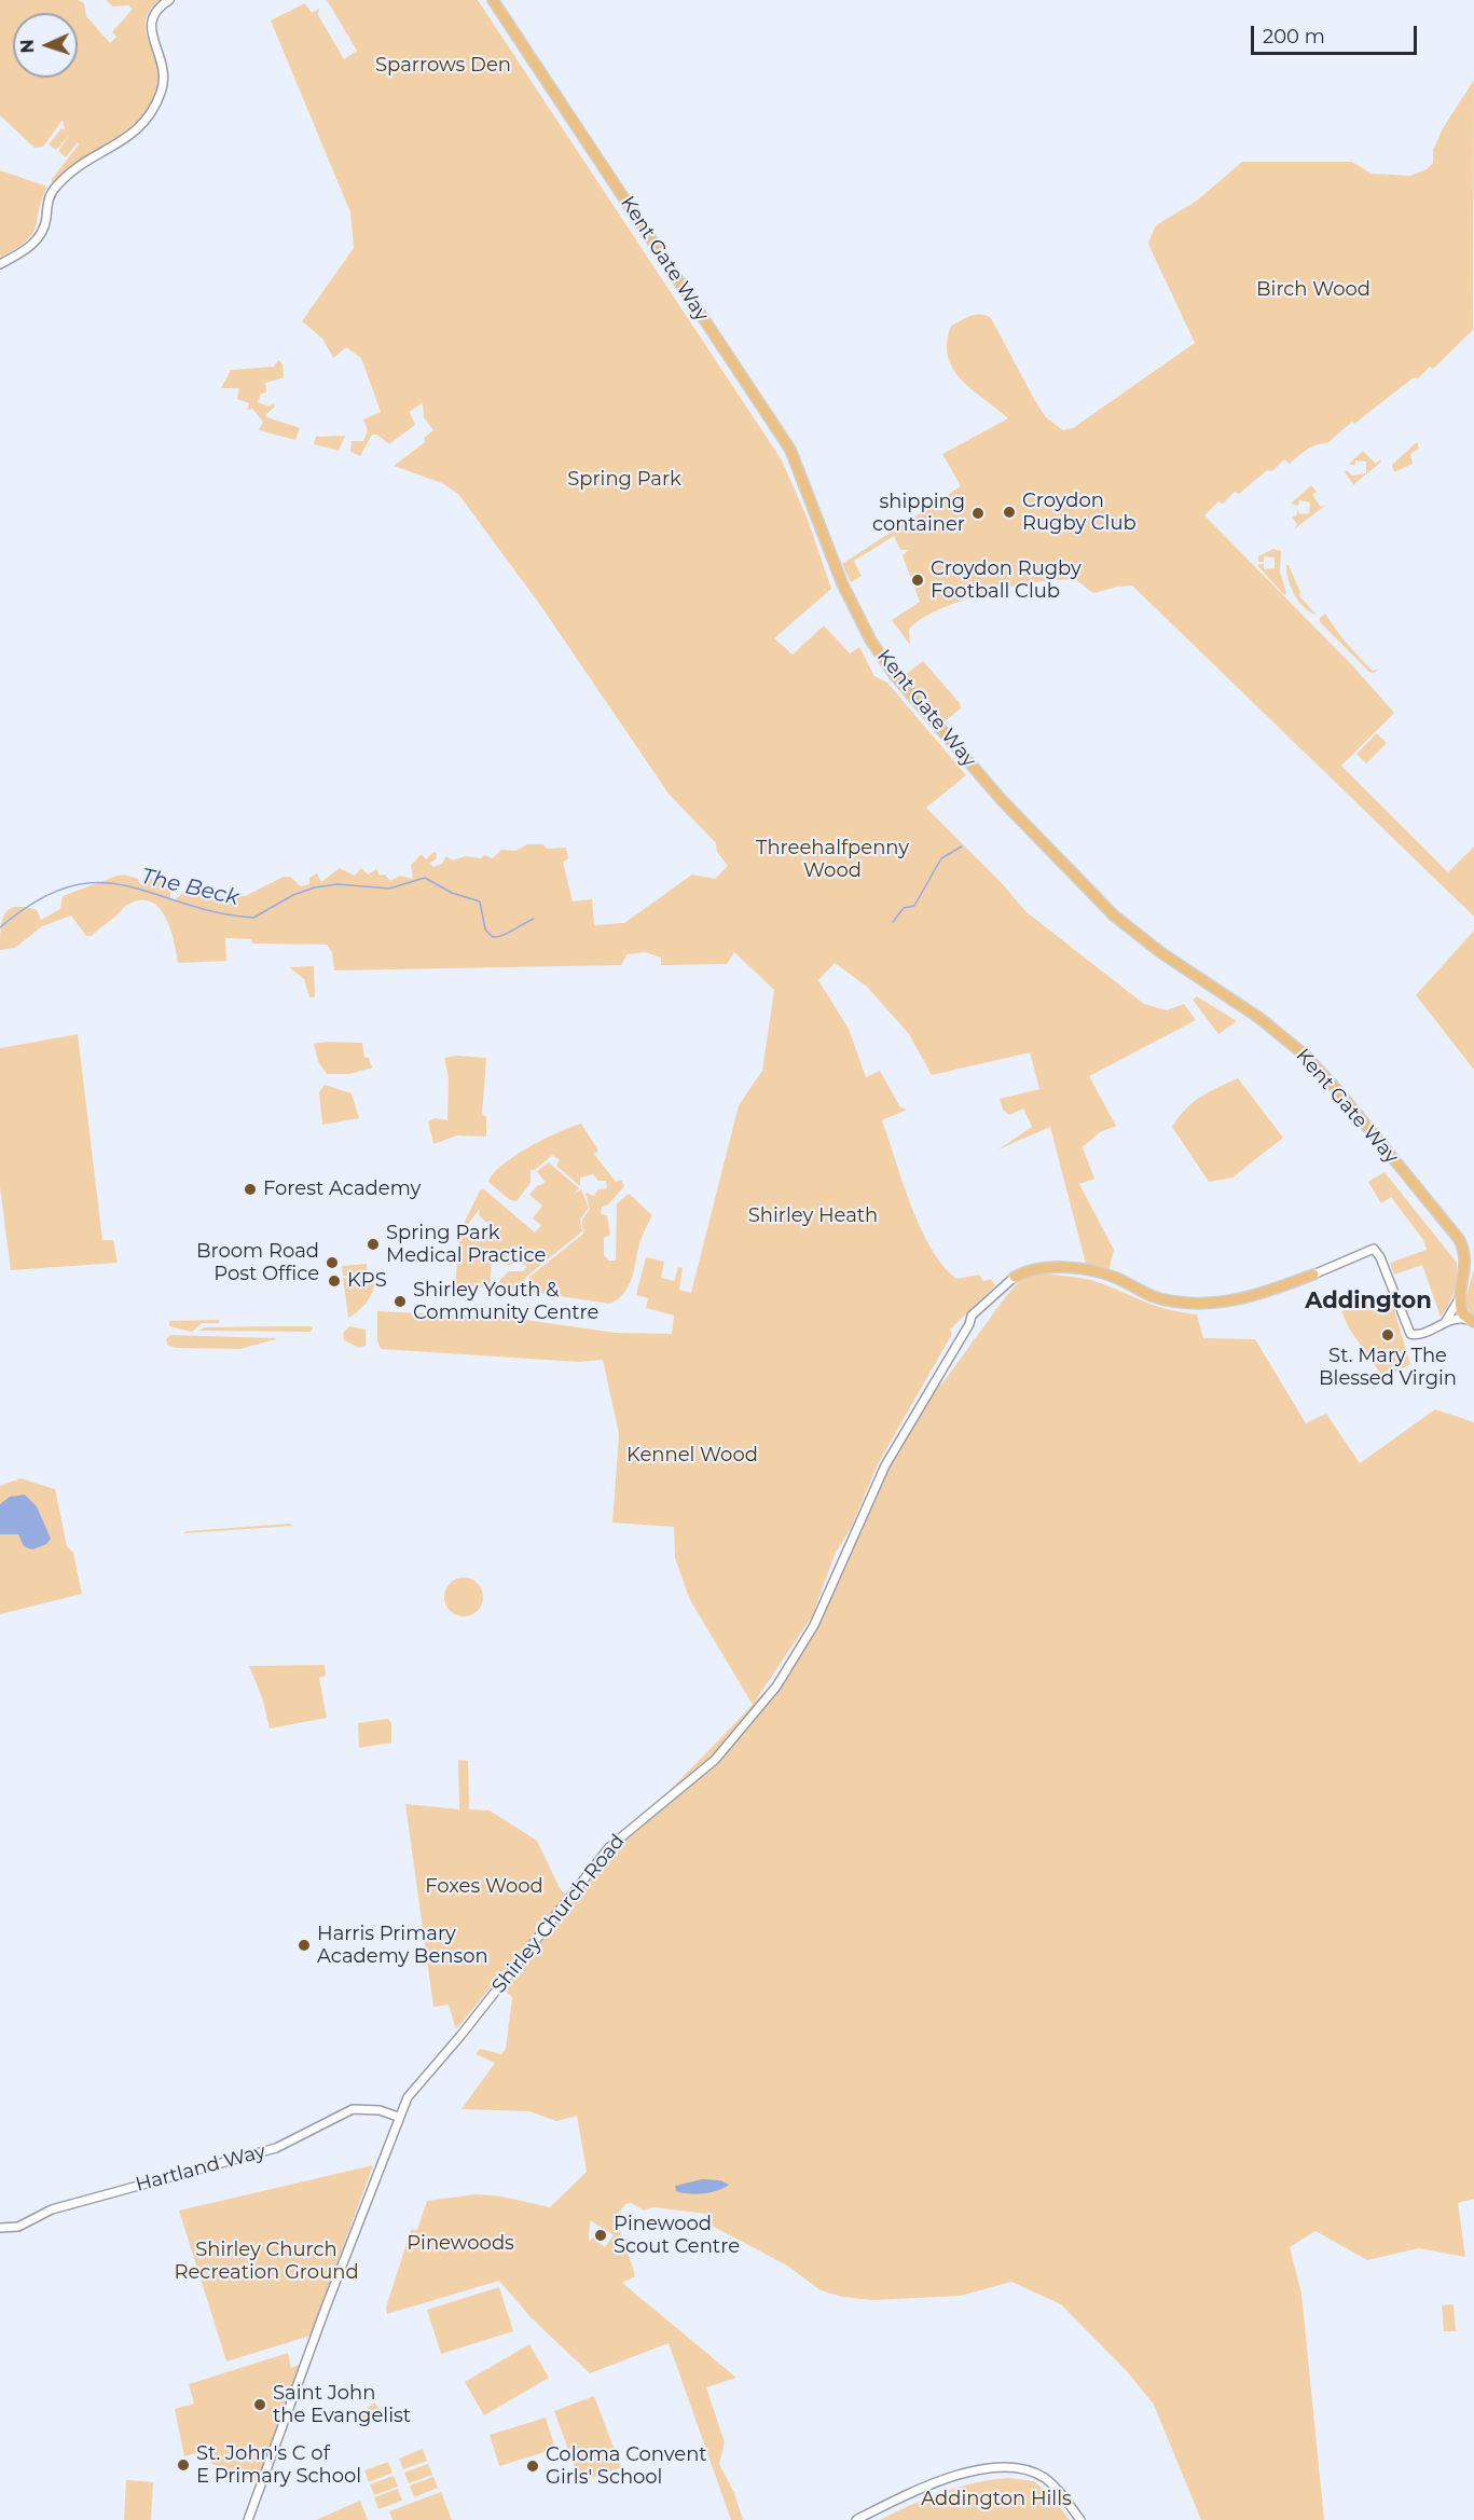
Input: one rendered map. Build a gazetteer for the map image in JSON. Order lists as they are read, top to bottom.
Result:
{
  "streets": {
    "main road": ["Kent Gate Way"],
    "street": ["Shirley Church Road", "Hartland Way"]
  },
  "crossings": [
    ["Shirley Church Road", "Hartland Way"]
  ],
  "districts": ["Addington"],
  "water": ["The Beck"],
  "parks": [
    "Sparrows Den",
    "Birch Wood",
    "Spring Park",
    "Threehalfpenny Wood",
    "Shirley Heath",
    "Kennel Wood",
    "Foxes Wood",
    "Pinewoods",
    "Shirley Church Recreation Ground",
    "Addington Hills"
  ],
  "places": [
    "Croydon Rugby Club",
    "shipping container",
    "Croydon Rugby Football Club",
    "Forest Academy",
    "Spring Park Medical Practice",
    "Broom Road Post Office",
    "KPS",
    "Shirley Youth & Community Centre",
    "St. Mary The Blessed Virgin",
    "Harris Primary Academy Benson",
    "Pinewood Scout Centre",
    "Saint John the Evangelist",
    "St. John's C of E Primary School",
    "Coloma Convent Girls' School"
  ],
  "scale_bar": "200 m",
  "north": "left"
}
